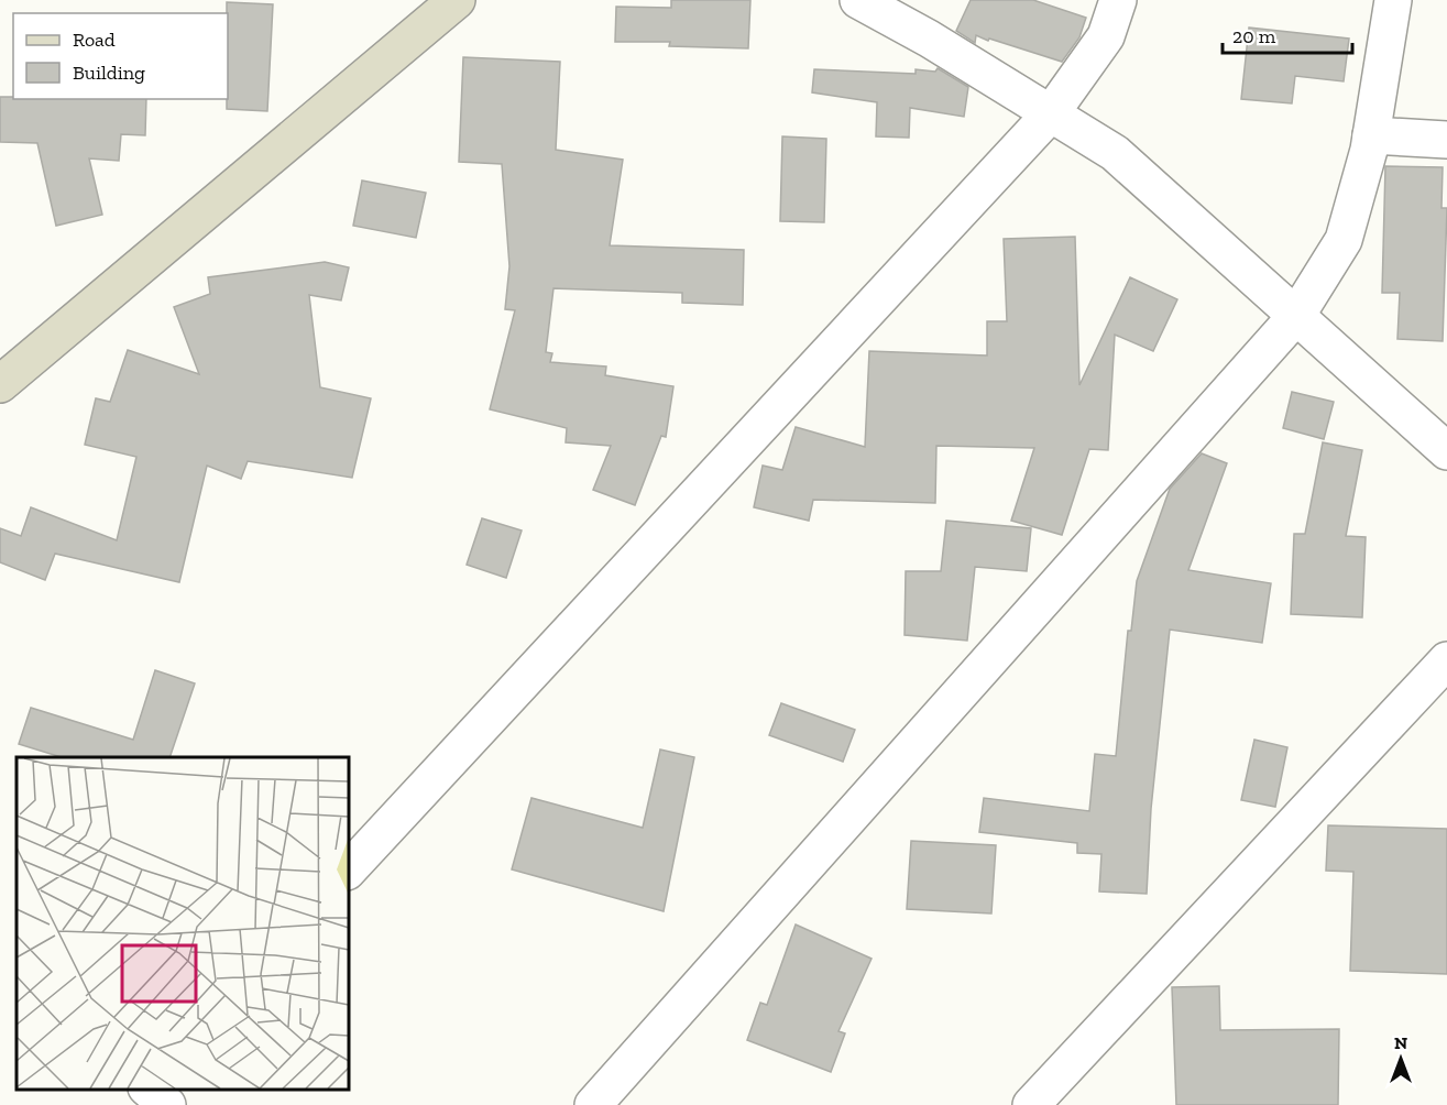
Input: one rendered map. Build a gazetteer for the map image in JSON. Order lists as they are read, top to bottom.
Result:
{
  "legend": ["Road", "Building"],
  "scale_bar": "20 m",
  "north": "top"
}
